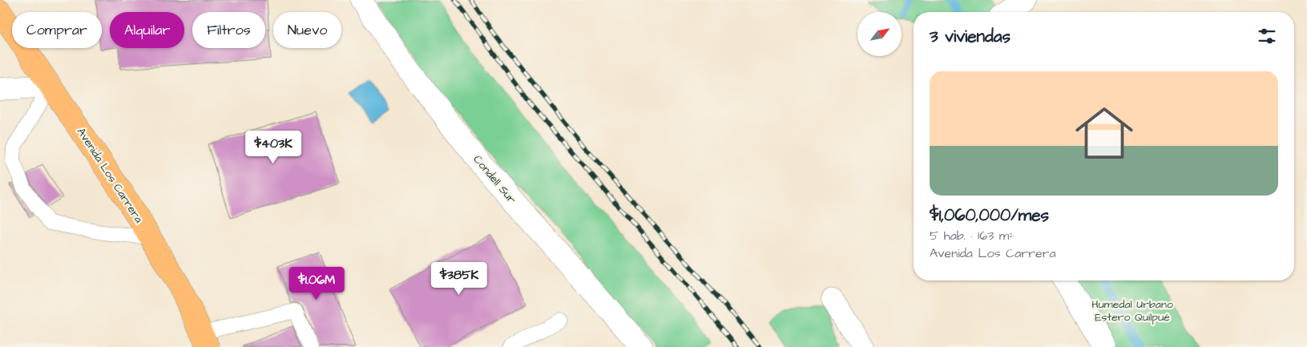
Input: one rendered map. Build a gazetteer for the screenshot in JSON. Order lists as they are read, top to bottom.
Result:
{
  "streets": {
    "main road": ["Avenida Los Carrera"],
    "street": ["Condell Sur"]
  },
  "parks": ["Humedal Urbano Estero Quilpué"],
  "north": "top right",
  "page": {
    "chip": [
      "Comprar",
      "Alquilar",
      "Filtros",
      "Nuevo"
    ],
    "heading": "3 viviendas",
    "list": [
      {
        "name": "$1,060,000/mes",
        "note": "5 hab. · 163 m² · Avenida Los Carrera"
      }
    ],
    "price": ["$403K", "$385K", "$1.06M"]
  }
}
